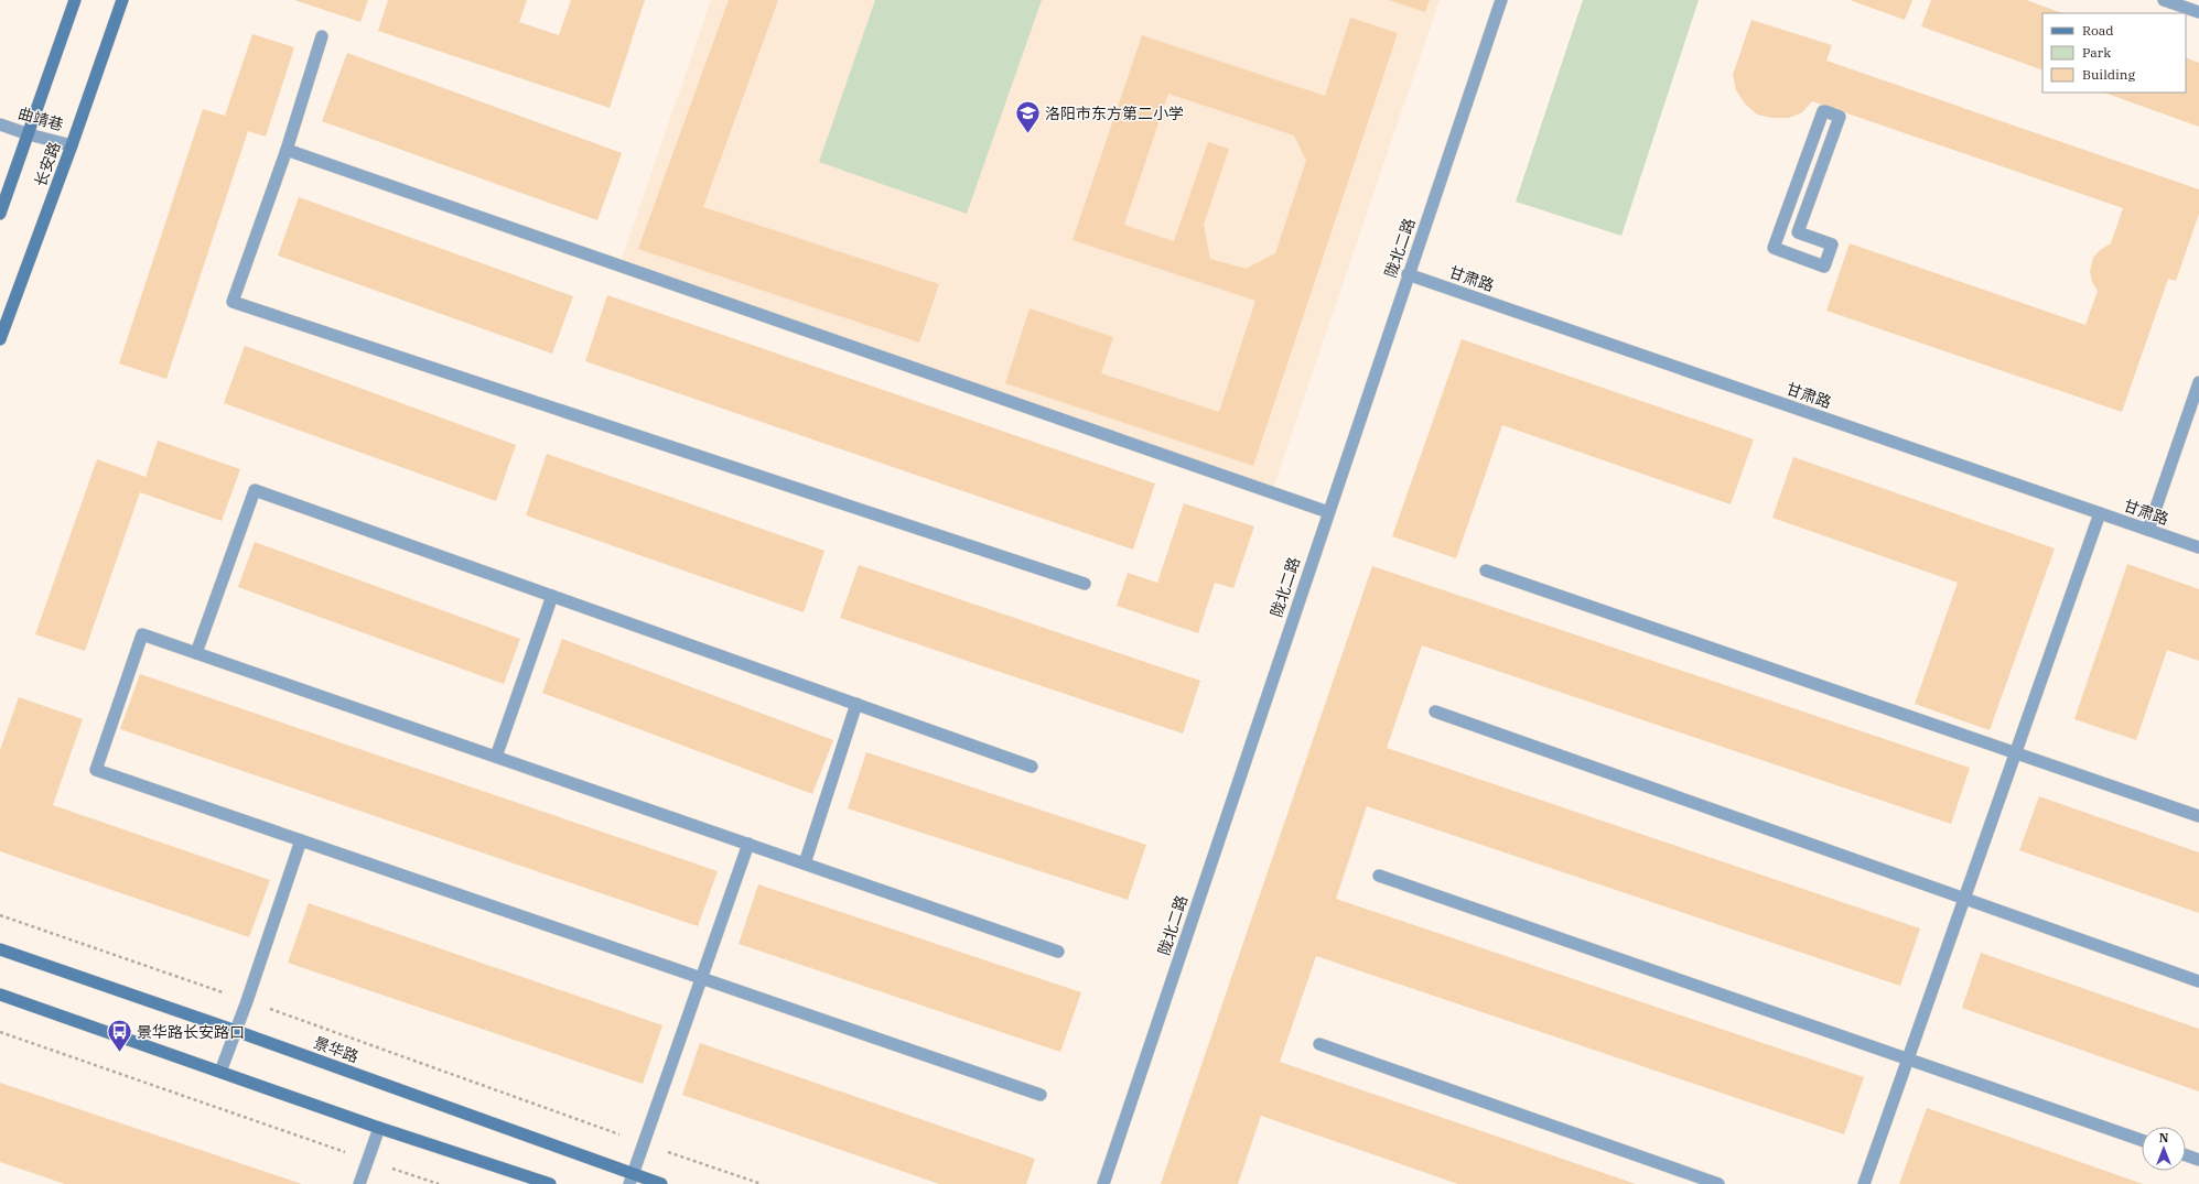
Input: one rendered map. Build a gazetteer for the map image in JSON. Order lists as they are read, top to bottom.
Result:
{
  "streets": {
    "main road": ["长安路", "景华路"],
    "street": ["曲靖巷", "陇北二路", "甘肃路"]
  },
  "crossings": [
    ["曲靖巷", "长安路"],
    ["陇北二路", "甘肃路"]
  ],
  "places": {
    "school or university": ["洛阳市东方第二小学"],
    "bus stop": ["景华路长安路口"]
  },
  "legend": ["Road", "Park", "Building"],
  "north": "top"
}
